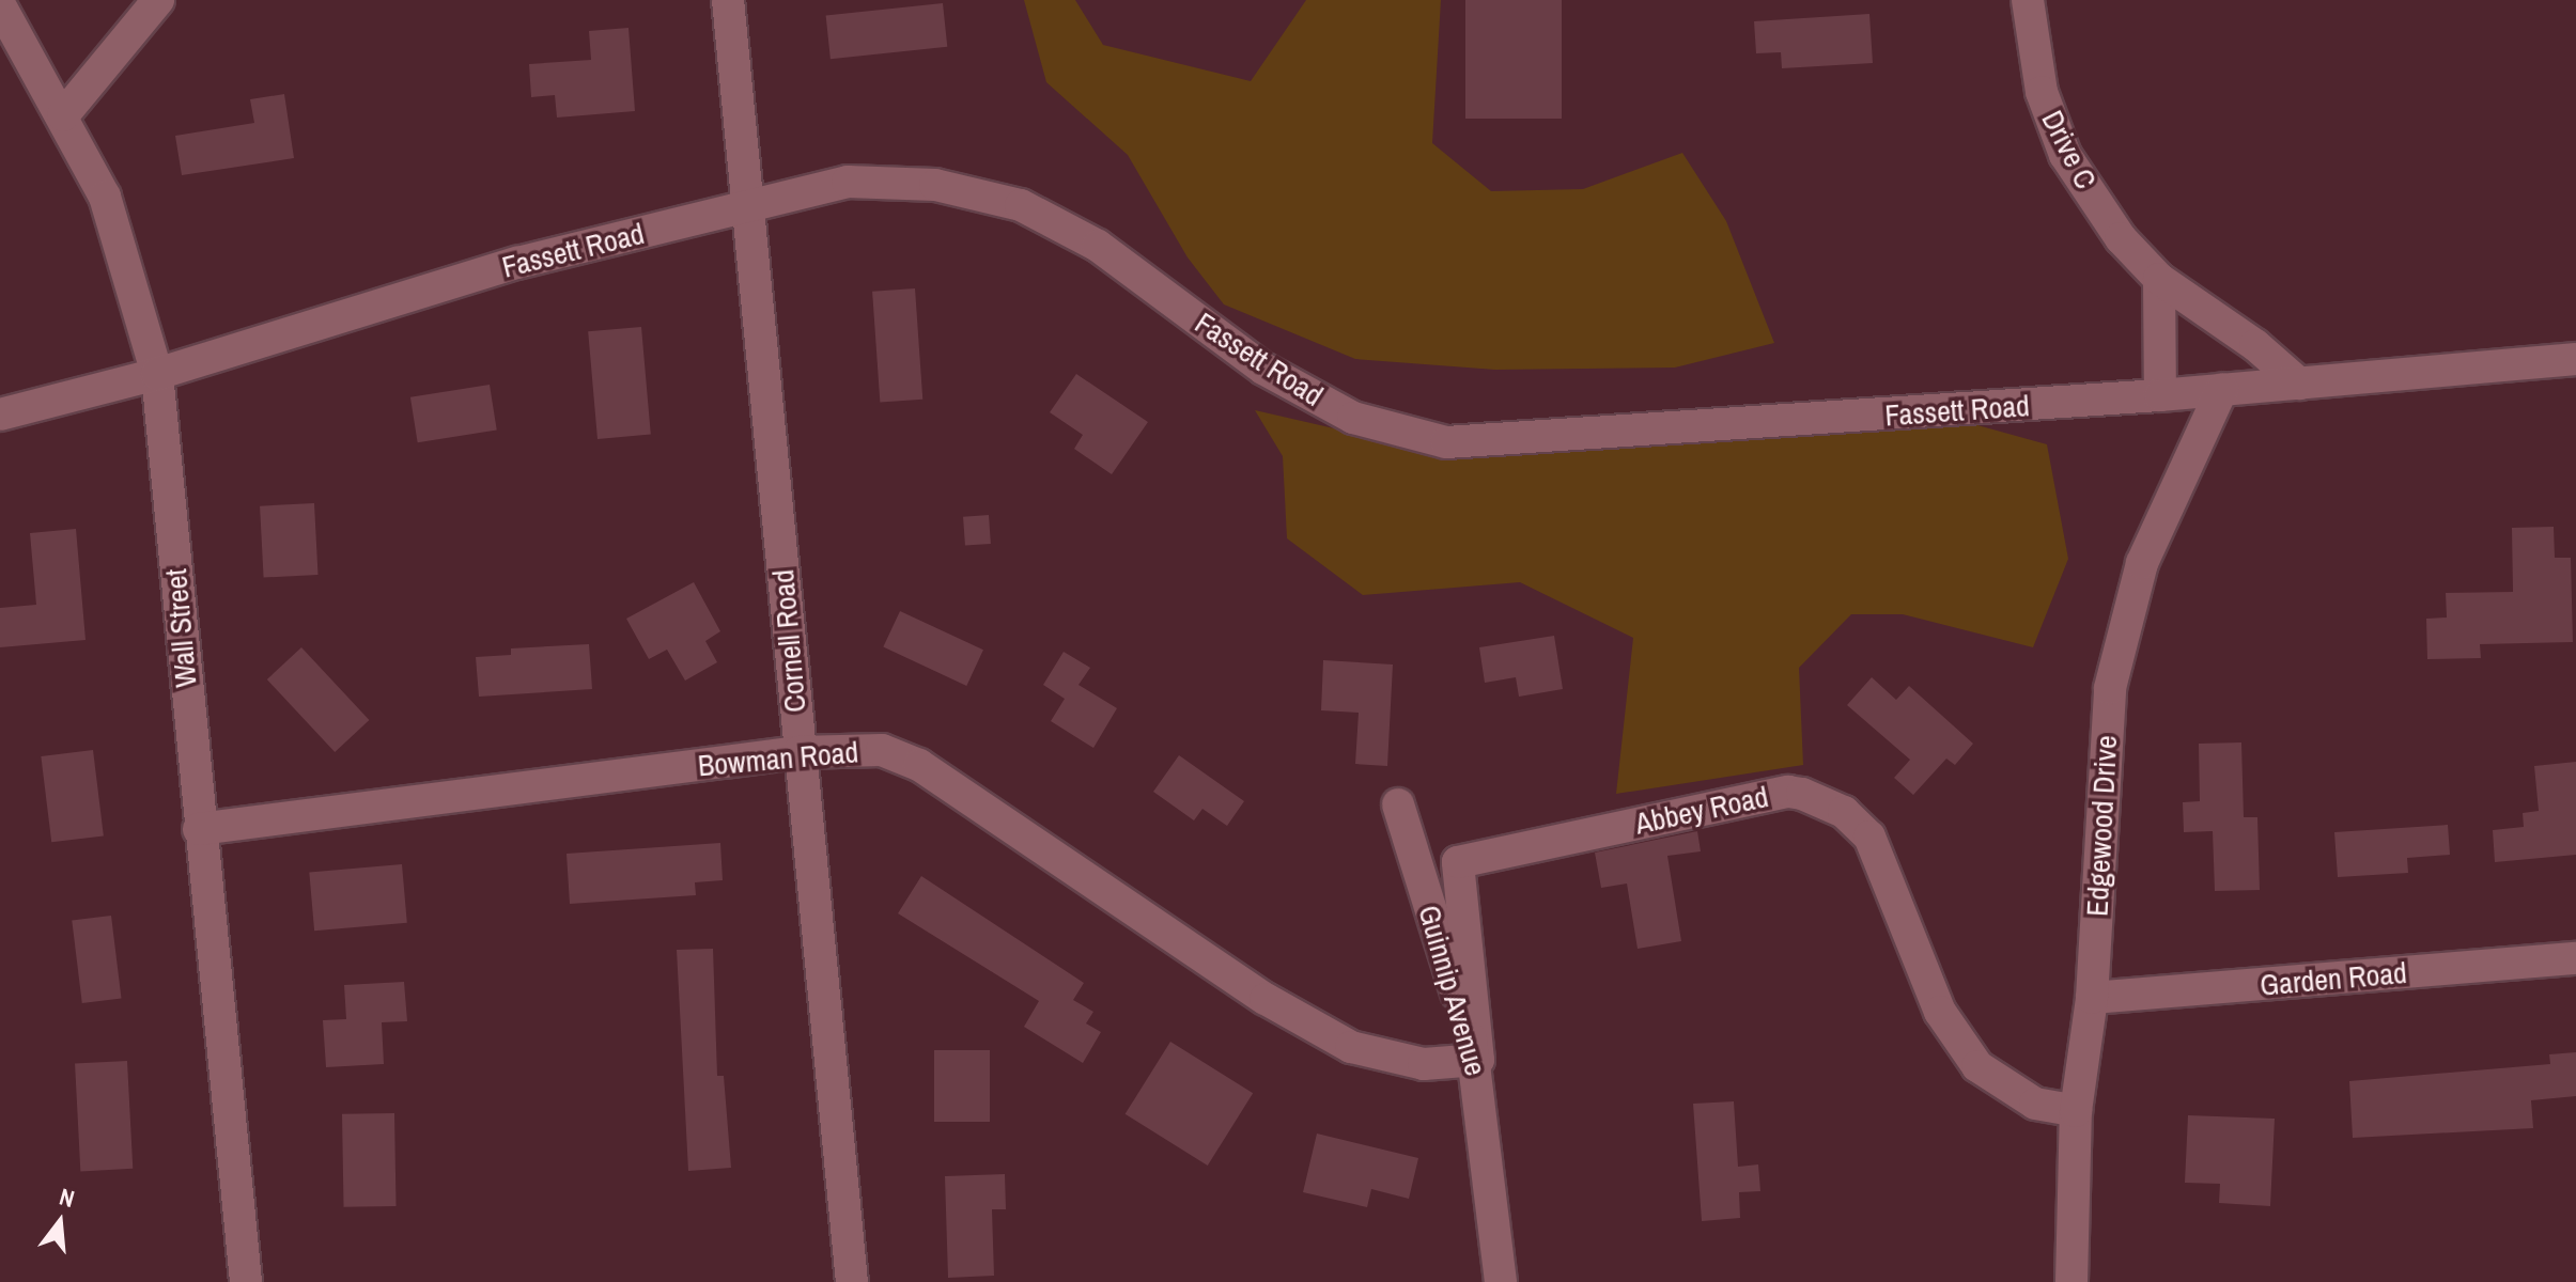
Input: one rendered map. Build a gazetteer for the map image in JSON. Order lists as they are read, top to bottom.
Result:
{
  "streets": {
    "street": [
      "Drive C",
      "Fassett Road",
      "Wall Street",
      "Cornell Road",
      "Bowman Road",
      "Abbey Road",
      "Edgewood Drive",
      "Garden Road",
      "Guinnip Avenue"
    ]
  },
  "crossings": [
    ["Drive C", "Fassett Road"],
    ["Fassett Road", "Wall Street"],
    ["Fassett Road", "Cornell Road"],
    ["Fassett Road", "Edgewood Drive"],
    ["Wall Street", "Bowman Road"],
    ["Cornell Road", "Bowman Road"],
    ["Bowman Road", "Abbey Road"],
    ["Bowman Road", "Guinnip Avenue"],
    ["Abbey Road", "Edgewood Drive"],
    ["Abbey Road", "Guinnip Avenue"],
    ["Edgewood Drive", "Garden Road"]
  ],
  "north": "top"
}
